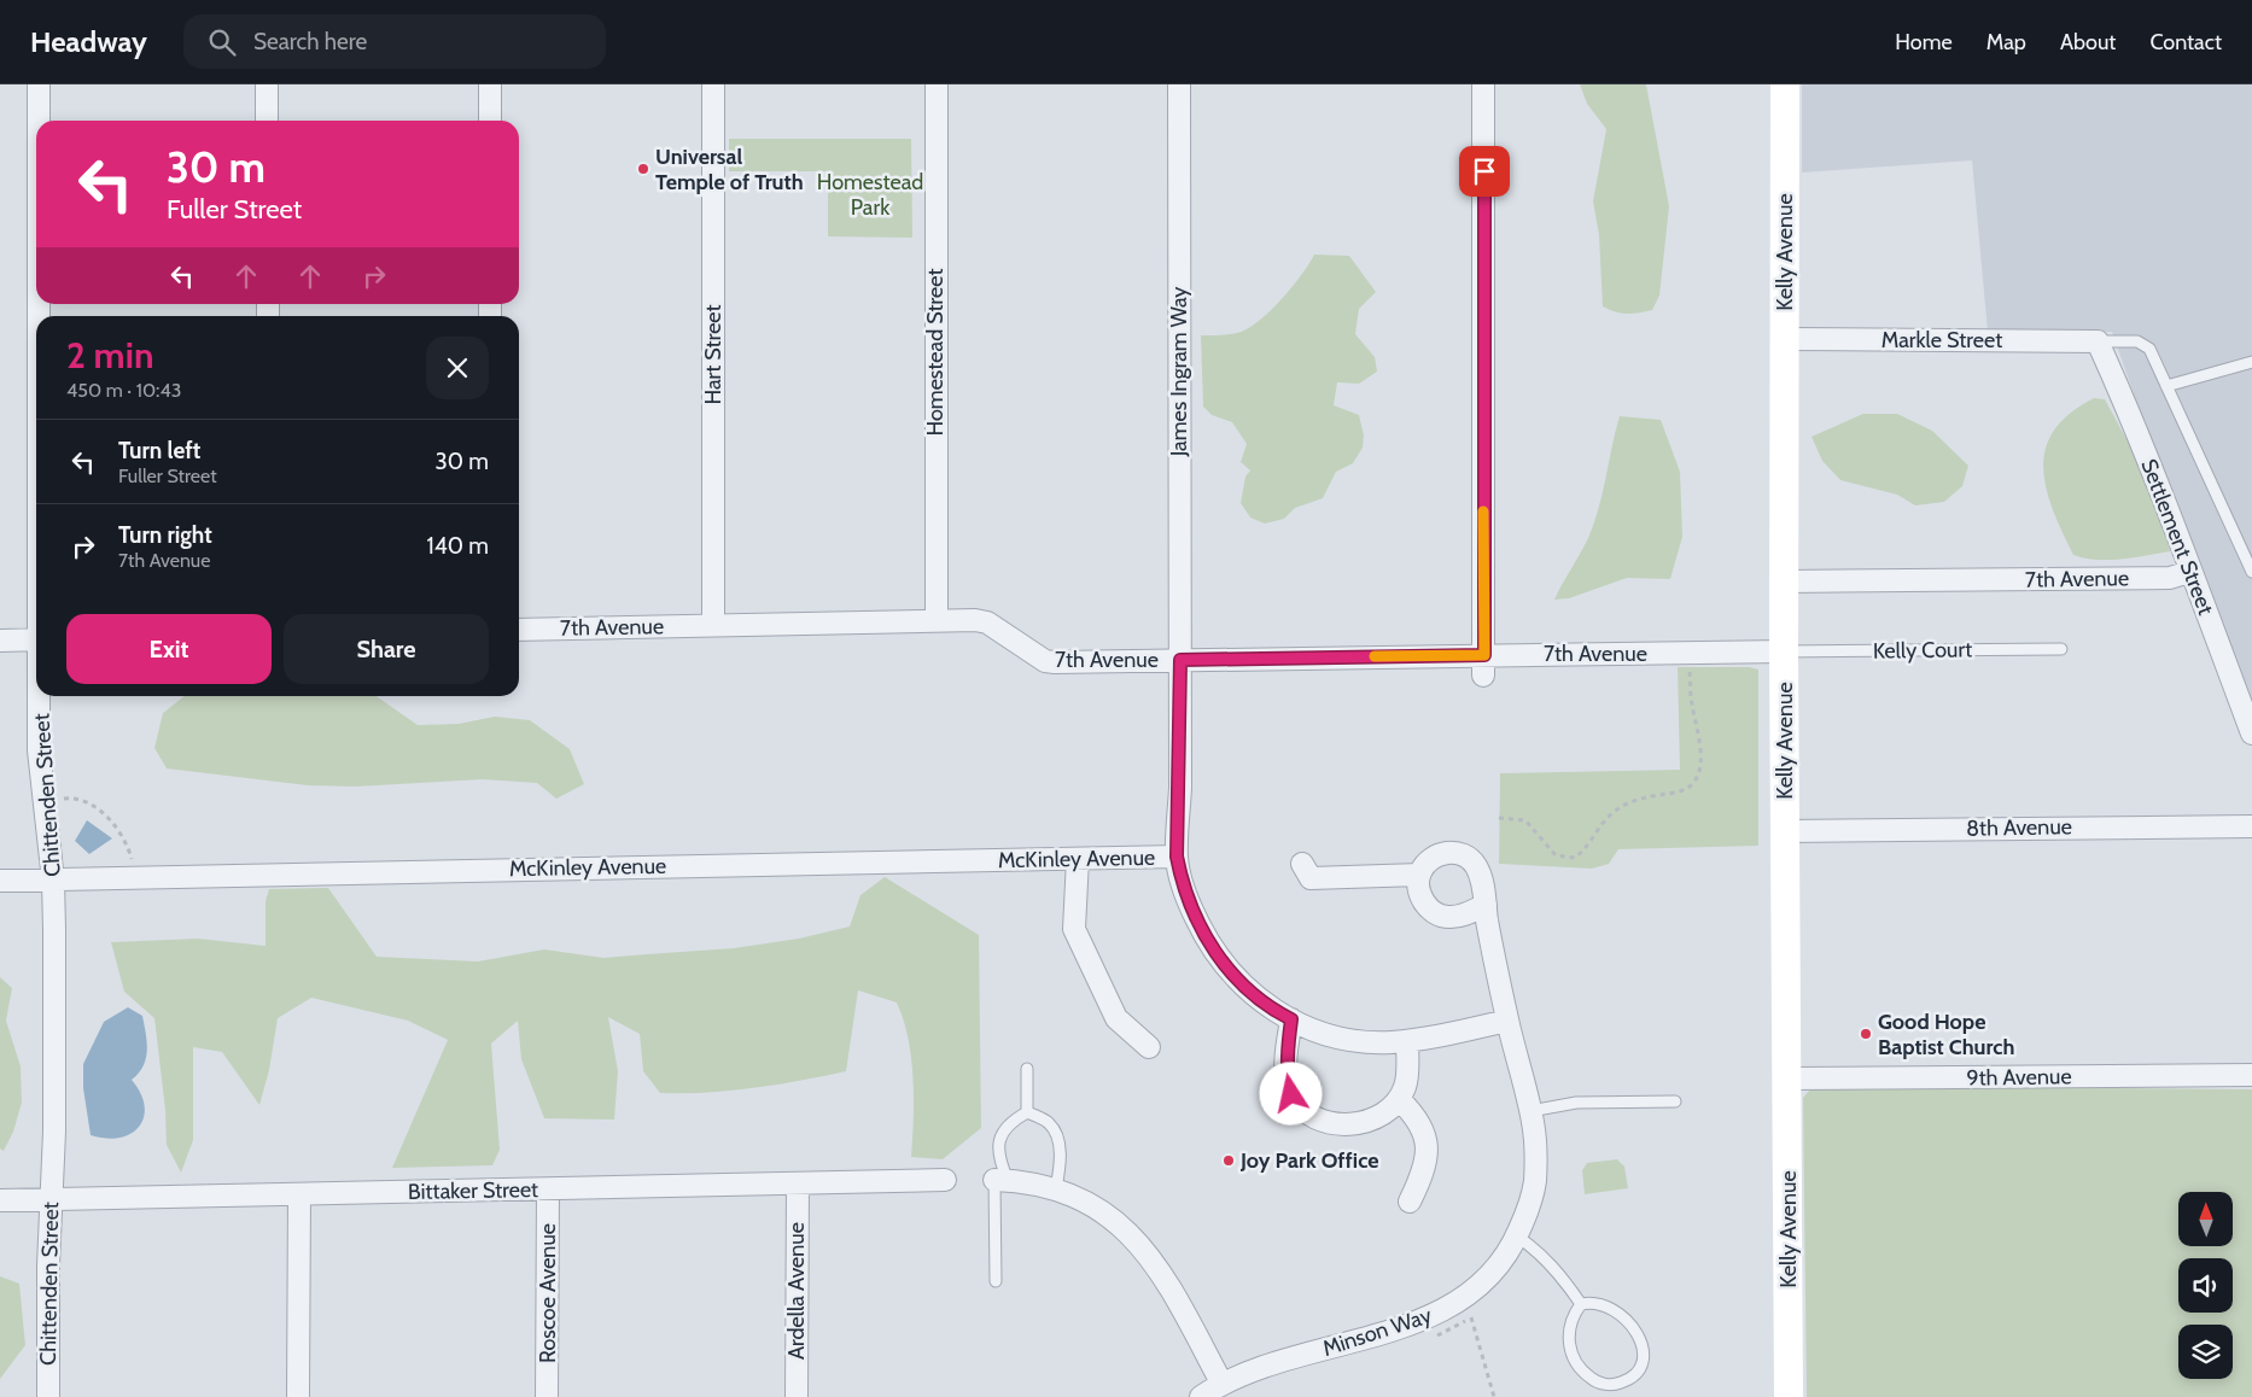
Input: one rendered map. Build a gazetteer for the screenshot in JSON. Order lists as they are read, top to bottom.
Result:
{
  "streets": {
    "main road": ["Kelly Avenue"],
    "street": [
      "Markle Street",
      "Homestead Street",
      "Hart Street",
      "James Ingram Way",
      "Settlement Street",
      "7th Avenue",
      "Chittenden Street",
      "8th Avenue",
      "McKinley Avenue",
      "9th Avenue",
      "Bittaker Street",
      "Ardella Avenue",
      "Roscoe Avenue",
      "Minson Way"
    ],
    "lane": ["Kelly Court"]
  },
  "crossings": [
    ["Kelly Avenue", "Markle Street"],
    ["Kelly Avenue", "7th Avenue"],
    ["Kelly Avenue", "Kelly Court"],
    ["Kelly Avenue", "8th Avenue"],
    ["Kelly Avenue", "9th Avenue"],
    ["Markle Street", "Settlement Street"],
    ["Homestead Street", "7th Avenue"],
    ["Hart Street", "7th Avenue"],
    ["James Ingram Way", "7th Avenue"],
    ["James Ingram Way", "McKinley Avenue"],
    ["James Ingram Way", "Minson Way"],
    ["Settlement Street", "7th Avenue"],
    ["7th Avenue", "Kelly Court"],
    ["Chittenden Street", "McKinley Avenue"],
    ["Chittenden Street", "Bittaker Street"],
    ["Bittaker Street", "Ardella Avenue"],
    ["Bittaker Street", "Roscoe Avenue"]
  ],
  "parks": ["Homestead Park"],
  "places": ["Universal Temple of Truth", "Good Hope Baptist Church", "Joy Park Office"],
  "north": "top",
  "page": {
    "header": "Headway",
    "search": "Search here",
    "nav": [
      "Home",
      "Map",
      "About",
      "Contact"
    ],
    "turn": ["30 m", "Fuller Street"],
    "heading": ["2 min", "450 m · 10:43"],
    "list": [
      {
        "name": "Turn left",
        "note": "Fuller Street",
        "value": "30 m"
      },
      {
        "name": "Turn right",
        "note": "7th Avenue",
        "value": "140 m"
      }
    ],
    "buttons": ["Exit", "Share"]
  }
}
